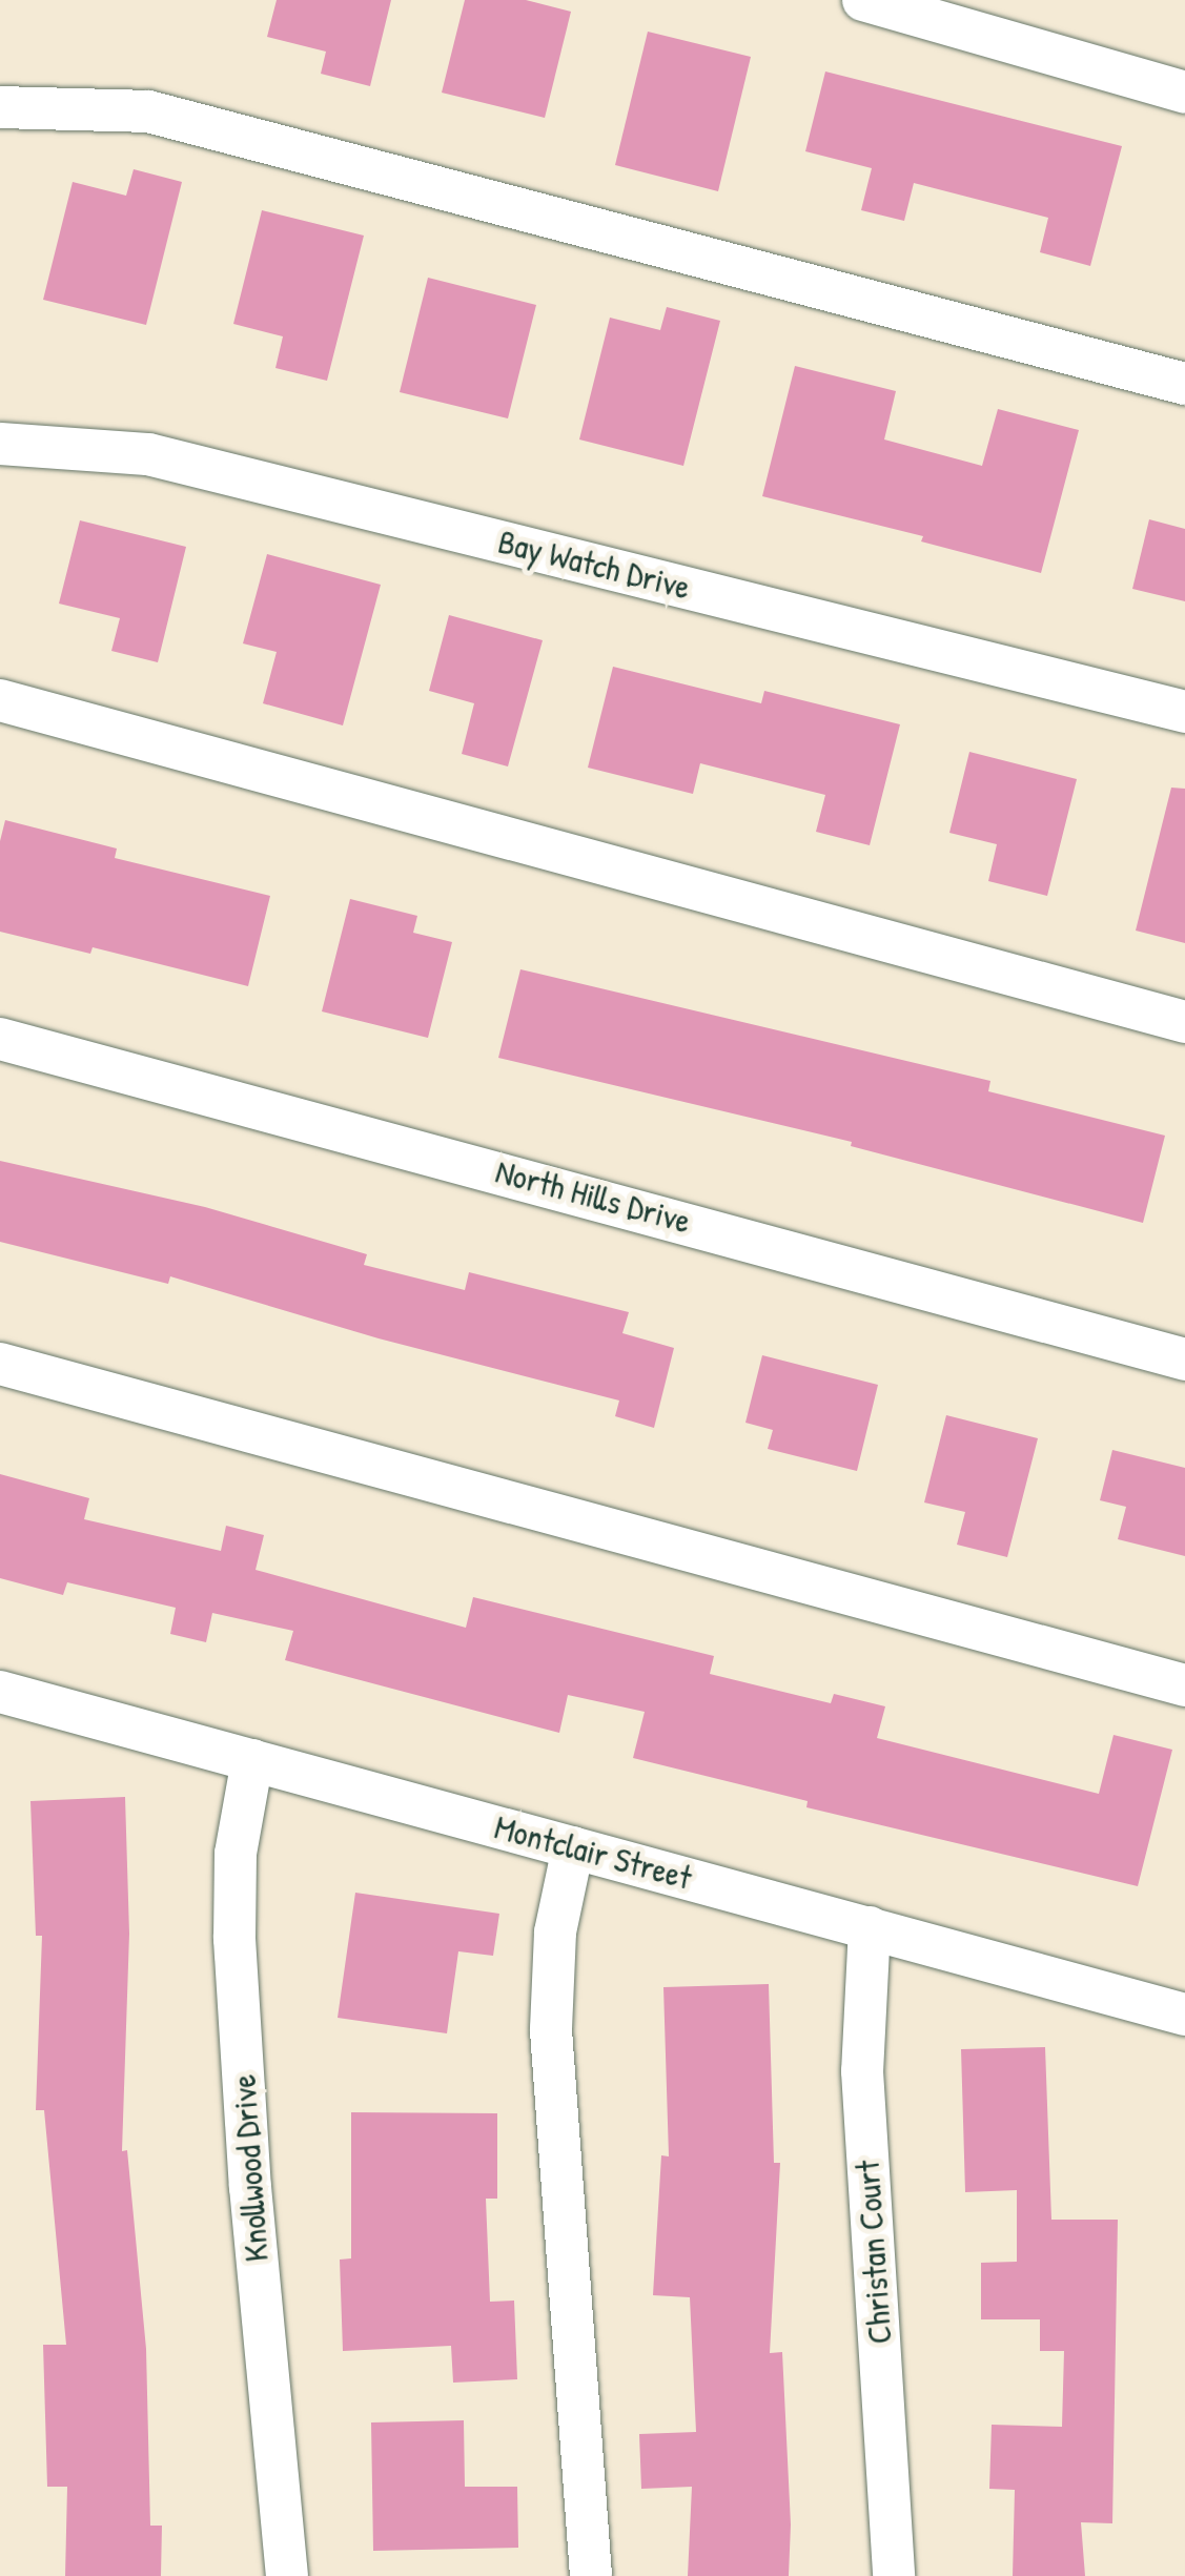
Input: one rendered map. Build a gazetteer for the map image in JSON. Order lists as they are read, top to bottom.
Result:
{
  "streets": {
    "street": [
      "Bay Watch Drive",
      "North Hills Drive",
      "Montclair Street",
      "Knollwood Drive",
      "Christan Court"
    ]
  },
  "crossings": [
    ["Montclair Street", "Knollwood Drive"],
    ["Montclair Street", "Christan Court"]
  ]
}
